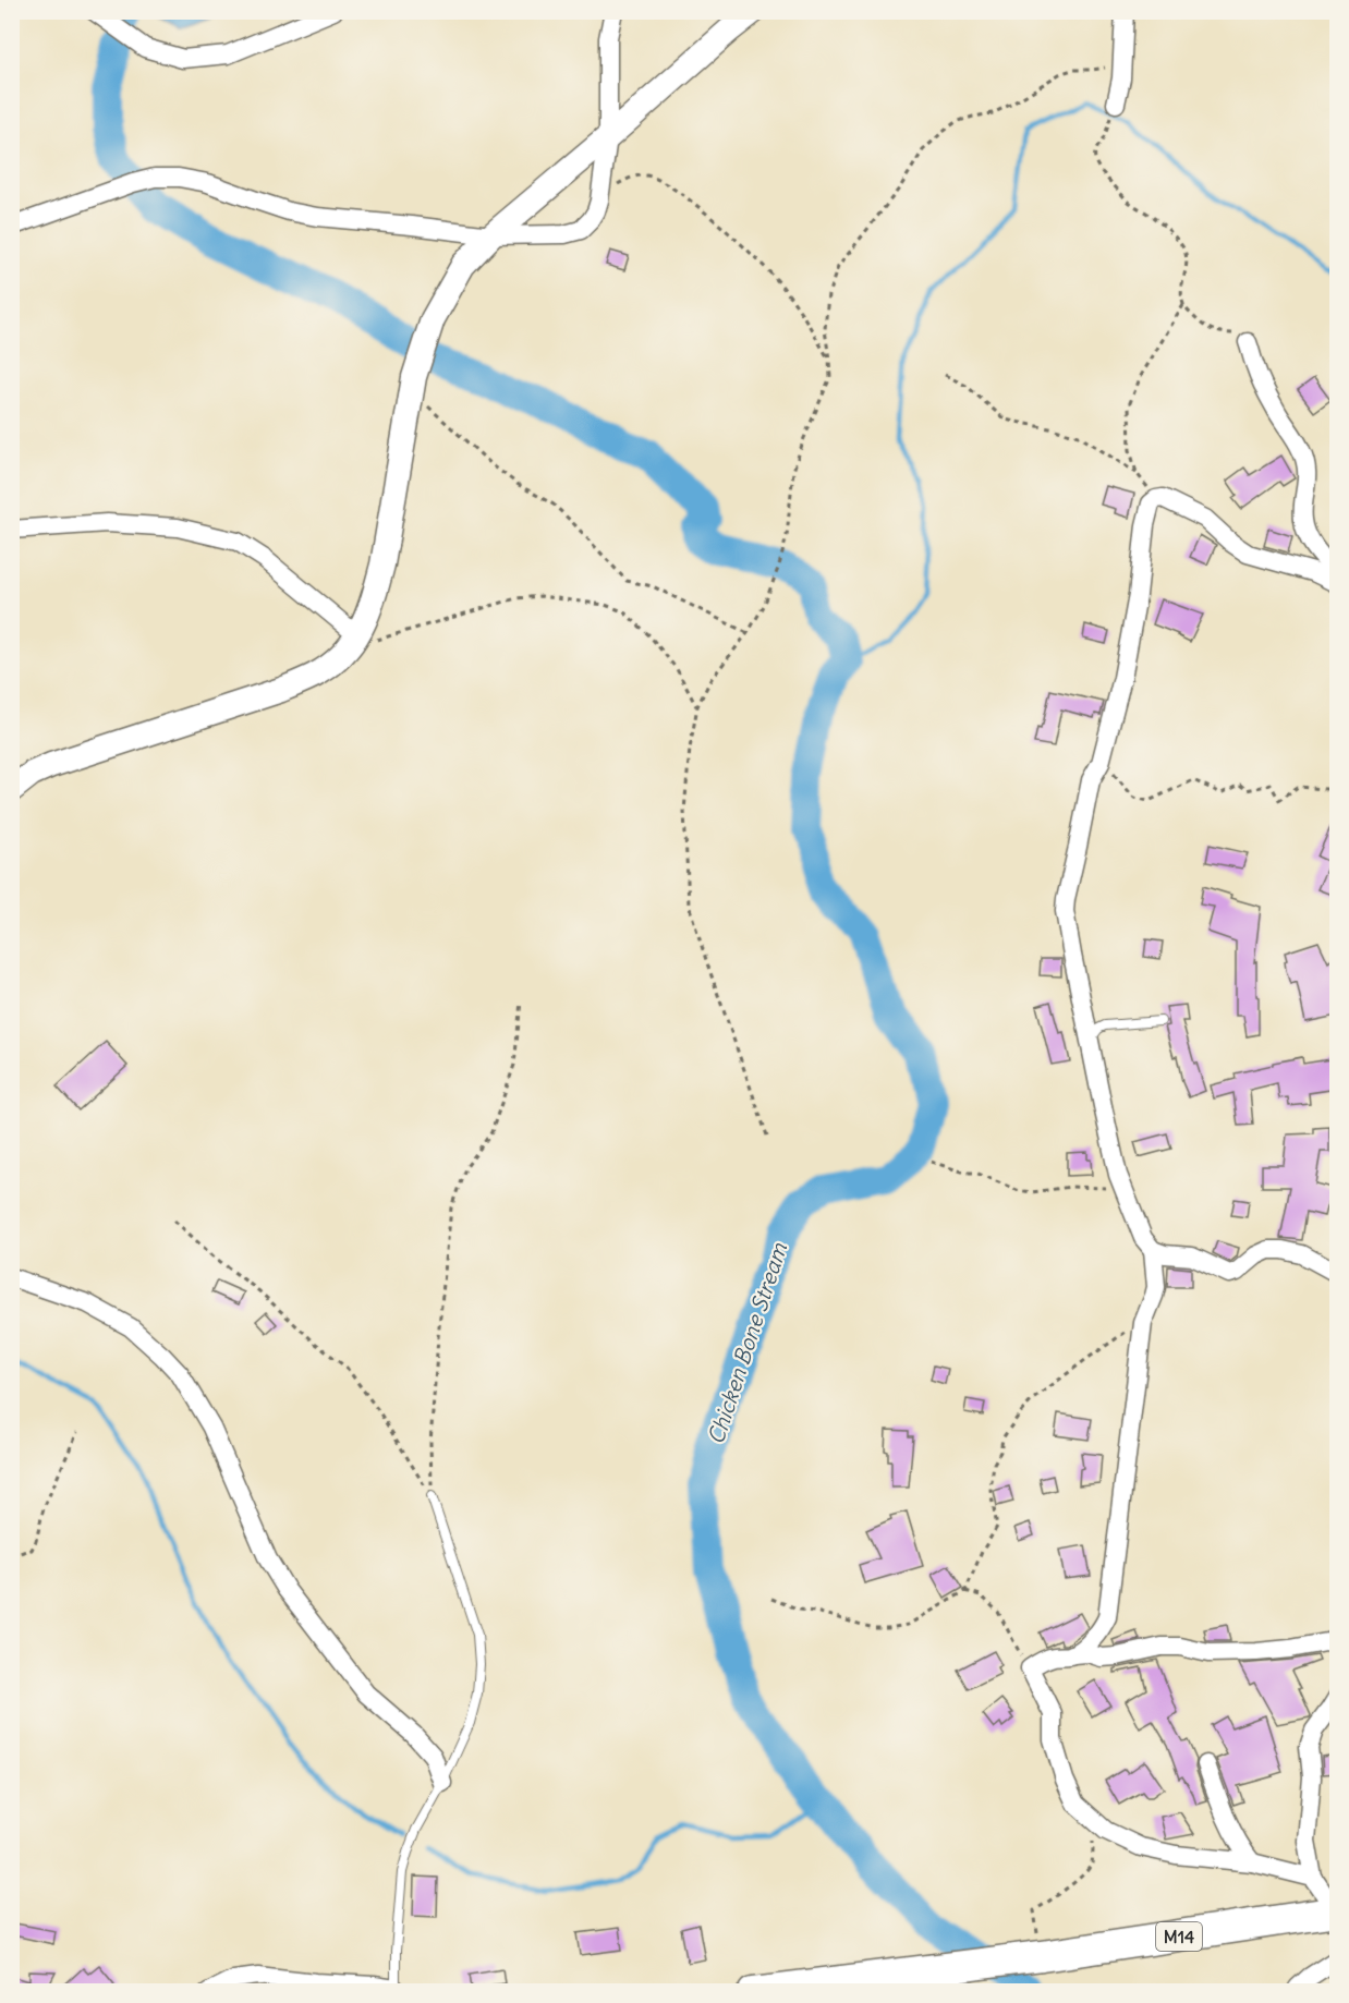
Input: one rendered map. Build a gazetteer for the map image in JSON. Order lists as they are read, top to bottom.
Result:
{
  "streets": {
    "highway": ["M14"]
  },
  "water": ["Chicken Bone Stream"]
}
